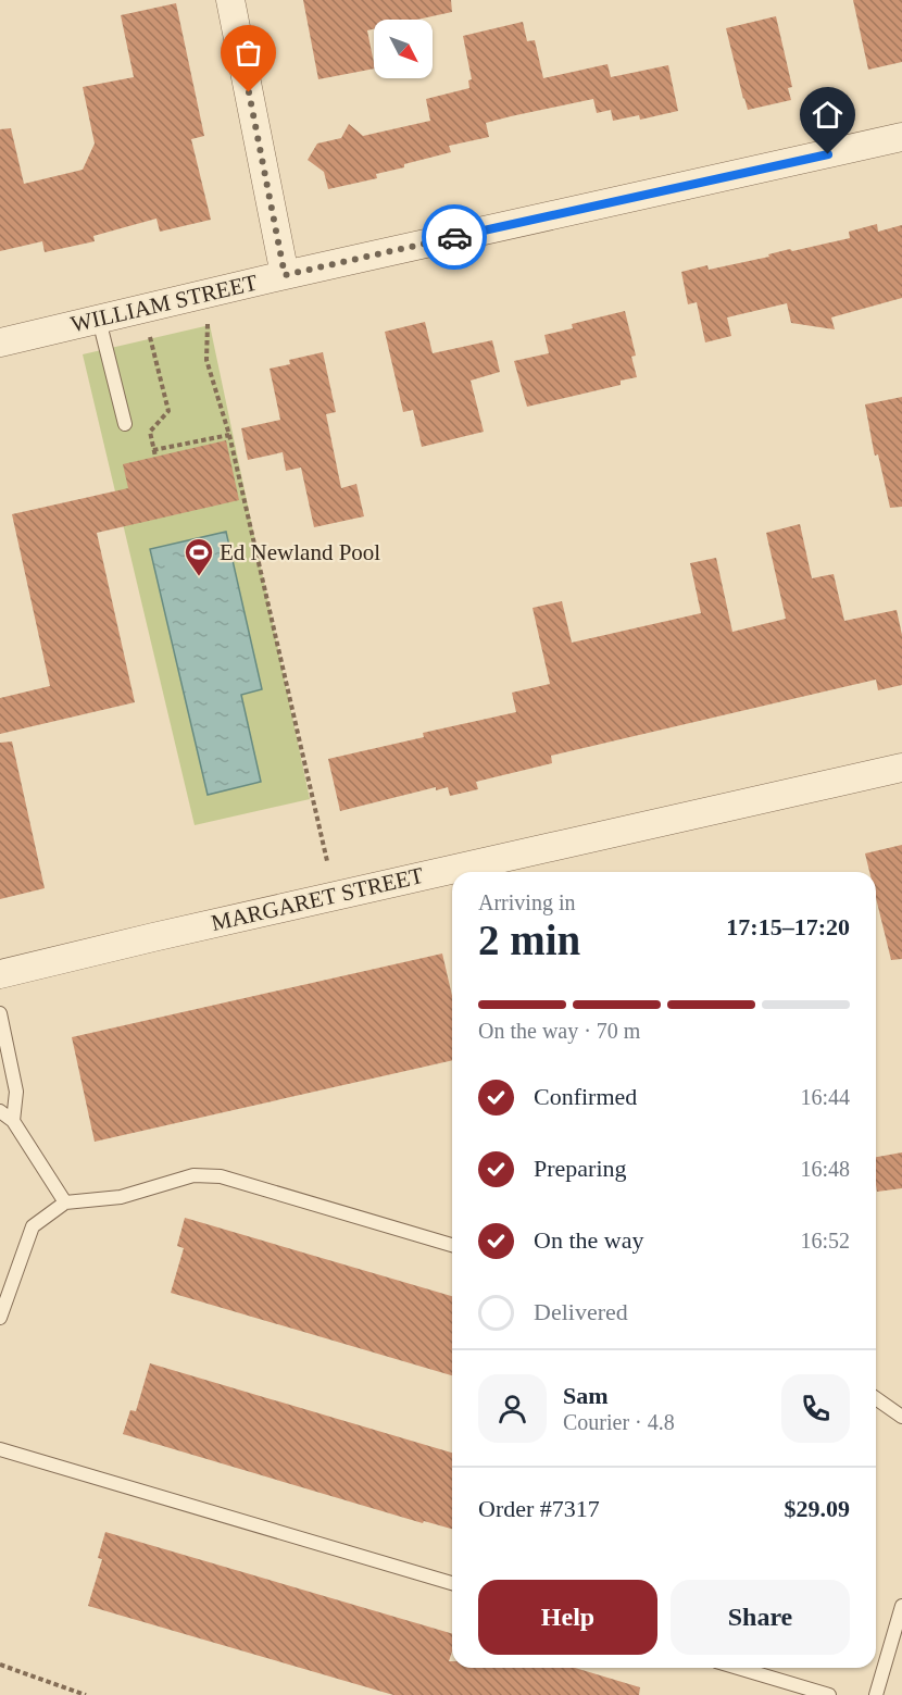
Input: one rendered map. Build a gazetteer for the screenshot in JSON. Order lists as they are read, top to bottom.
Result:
{
  "streets": {
    "street": ["WILLIAM STREET", "MARGARET STREET"]
  },
  "places": {
    "sports": ["Ed Newland Pool"]
  },
  "north": "bottom right",
  "page": {
    "heading": ["2 min", "Arriving in", "17:15–17:20"],
    "panel": [
      "Sam",
      "Courier · 4.8",
      "Order #7317",
      "$29.09"
    ],
    "bar": "On the way · 70 m",
    "list": [
      ["Confirmed", "16:44"],
      ["Preparing", "16:48"],
      ["On the way", "16:52"],
      "Delivered"
    ],
    "buttons": ["Help", "Share"]
  }
}
